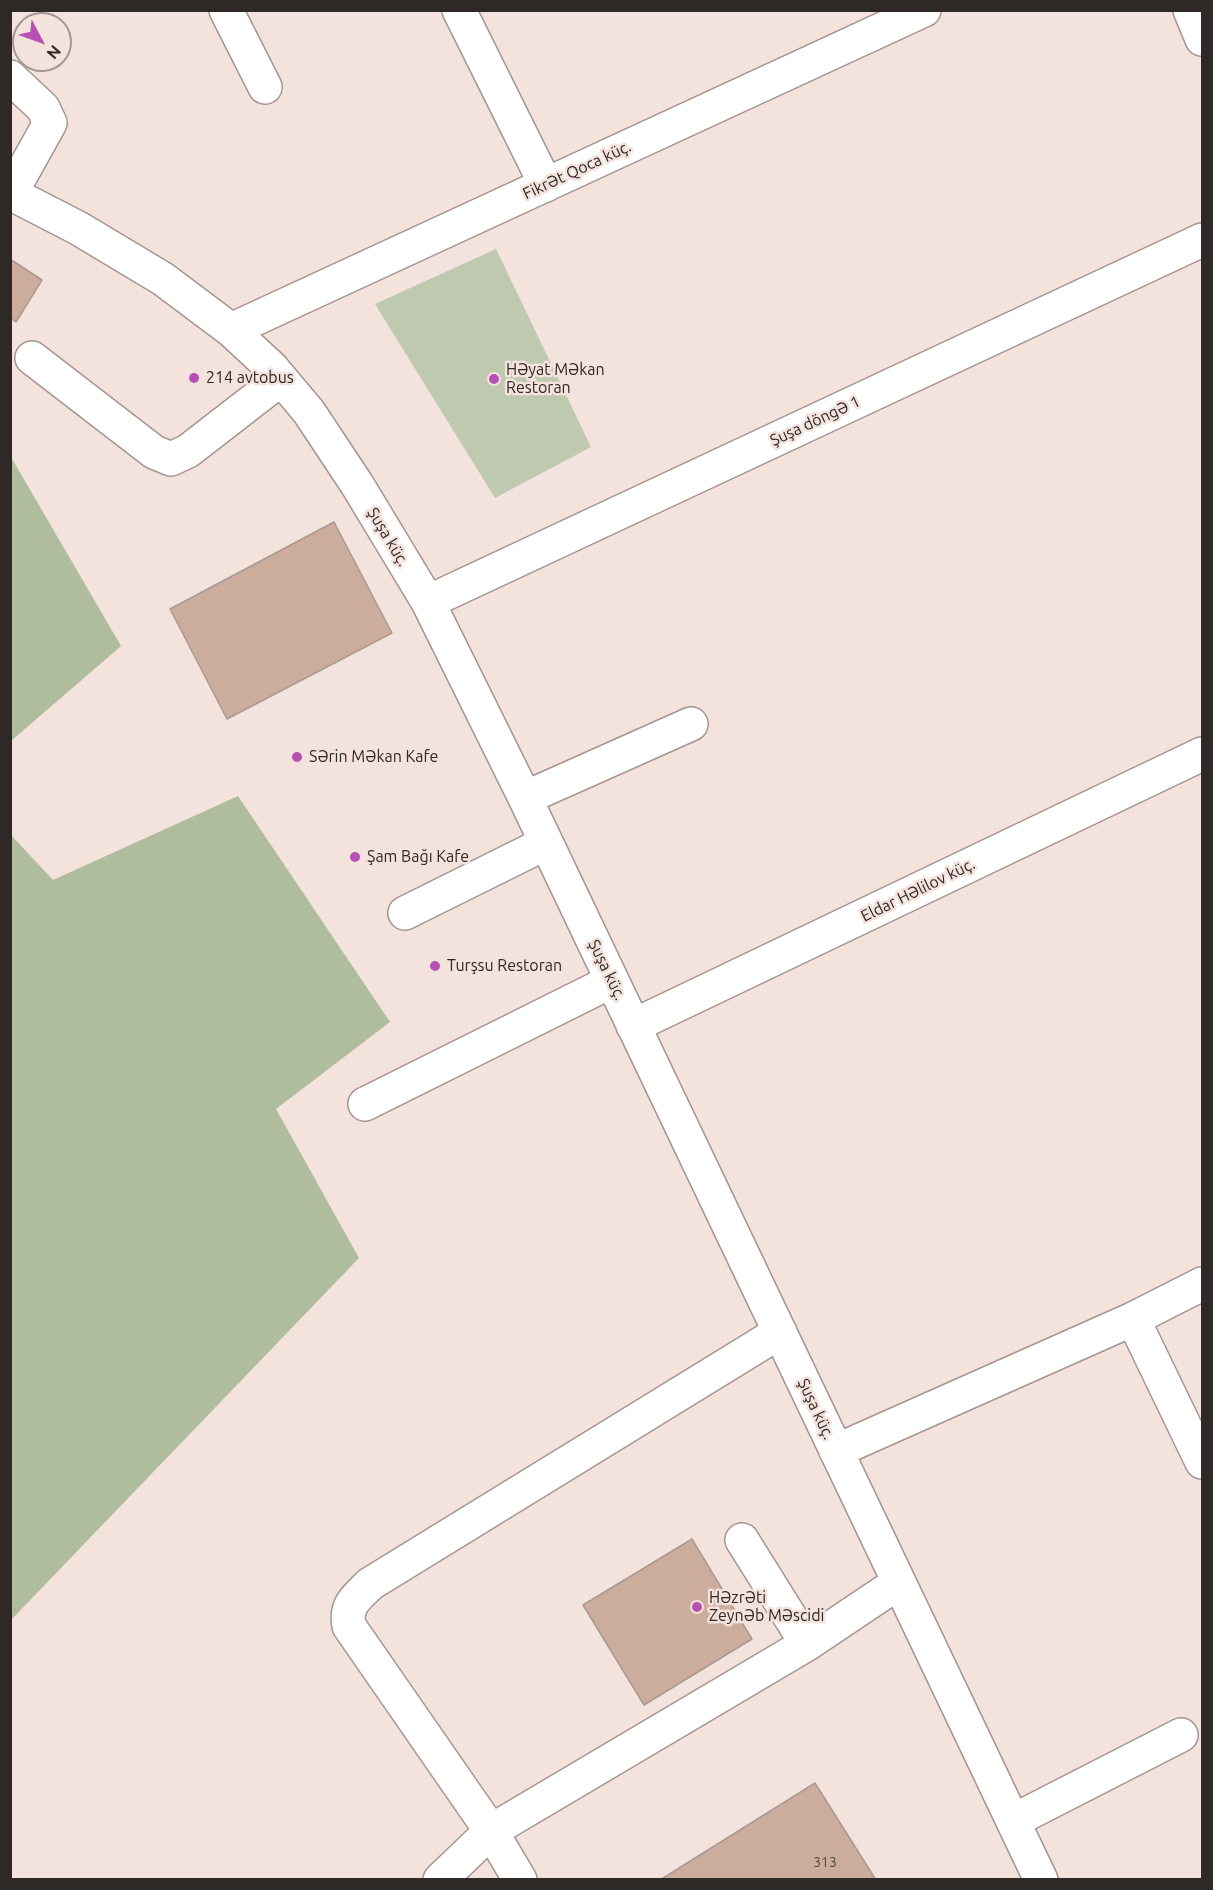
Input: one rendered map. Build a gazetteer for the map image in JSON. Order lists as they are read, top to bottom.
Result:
{
  "streets": {
    "street": [
      "Fikrət Qoca küç.",
      "Şuşa döngə 1",
      "Şuşa küç.",
      "Eldar Həlilov küç."
    ]
  },
  "crossings": [
    ["Fikrət Qoca küç.", "Şuşa küç."],
    ["Şuşa döngə 1", "Şuşa küç."],
    ["Şuşa küç.", "Eldar Həlilov küç."]
  ],
  "places": [
    "214 avtobus",
    "Həyat Məkan Restoran",
    "Sərin Məkan Kafe",
    "Şam Bağı Kafe",
    "Turşsu Restoran",
    "Həzrəti Zeynəb Məscidi"
  ],
  "house_numbers": ["313"],
  "north": "bottom right"
}
